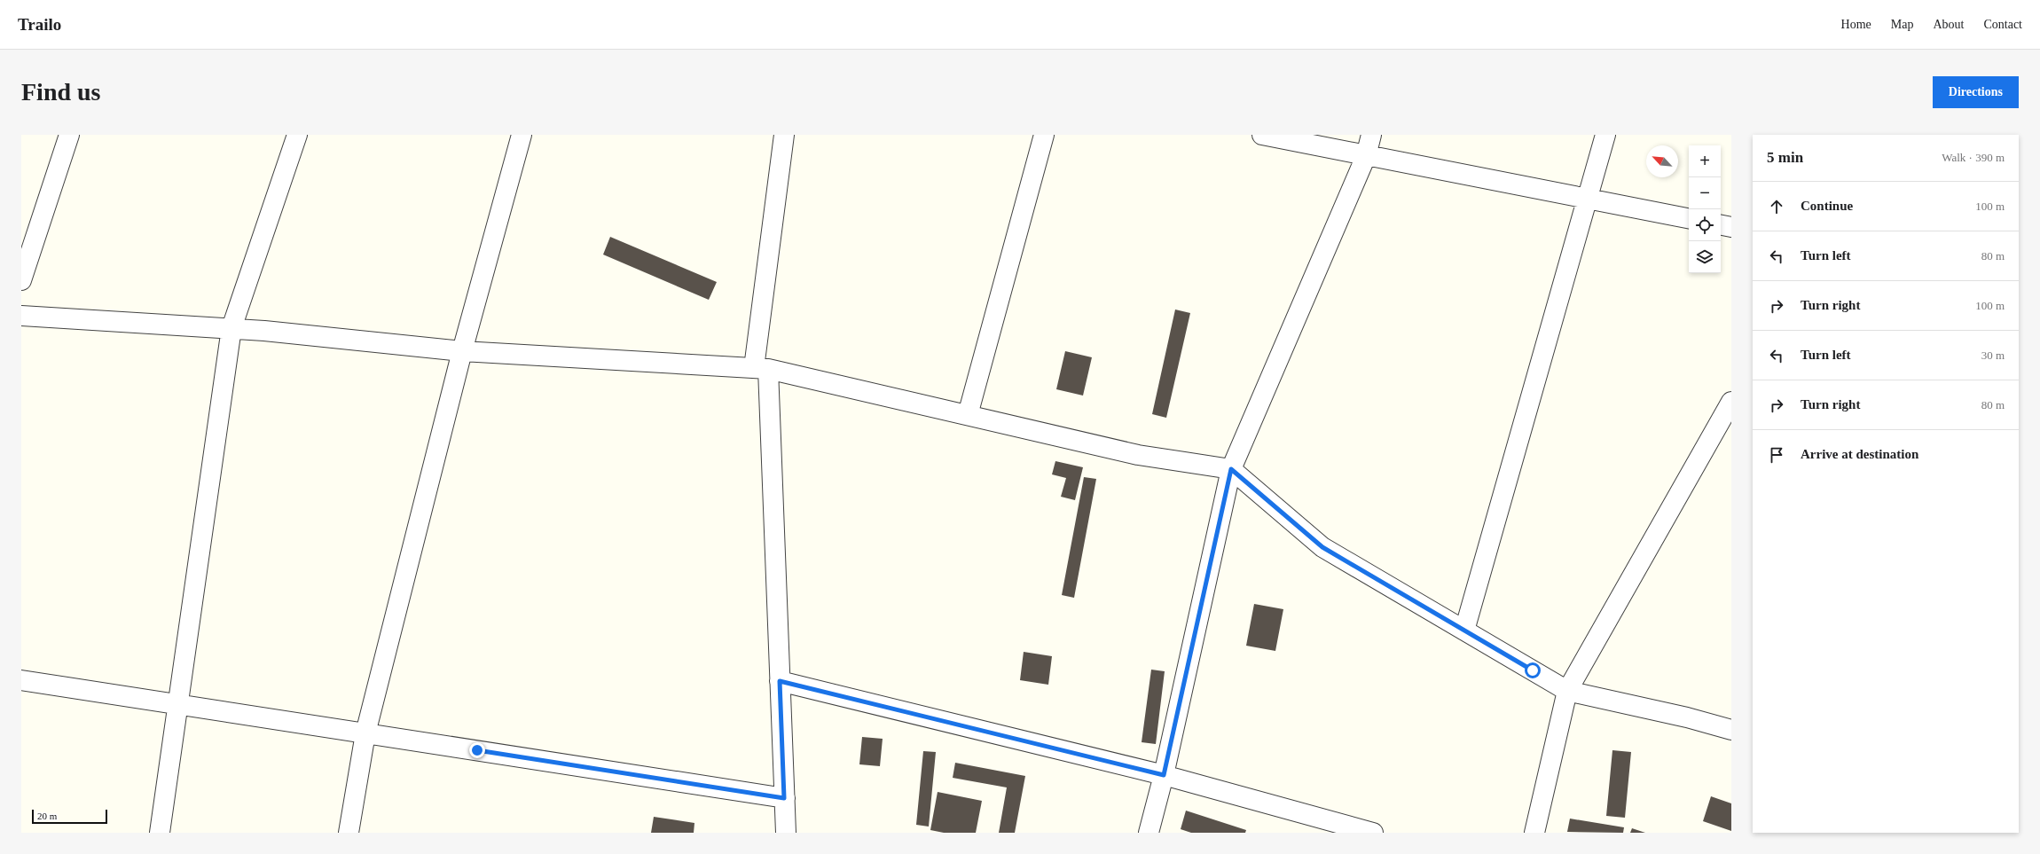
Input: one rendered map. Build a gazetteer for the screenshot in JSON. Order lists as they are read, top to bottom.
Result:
{
  "scale_bar": "20 m",
  "north": "top left",
  "page": {
    "header": "Trailo",
    "nav": [
      "Home",
      "Map",
      "About",
      "Contact"
    ],
    "buttons": "Directions",
    "title": "Find us",
    "heading": ["5 min", "Walk · 390 m"],
    "map_buttons": ["+", "−"],
    "list": [
      ["Continue", "100 m"],
      ["Turn left", "80 m"],
      ["Turn right", "100 m"],
      ["Turn left", "30 m"],
      ["Turn right", "80 m"],
      "Arrive at destination"
    ],
    "scale": "20 m"
  }
}
